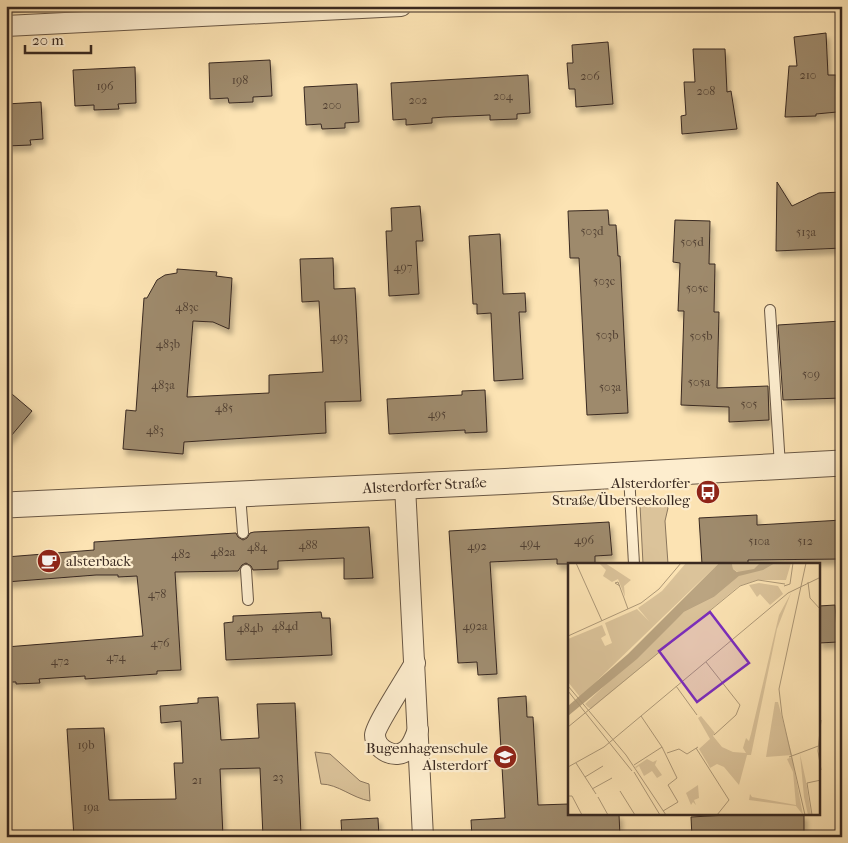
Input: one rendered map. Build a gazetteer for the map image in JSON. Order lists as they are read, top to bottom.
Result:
{
  "streets": {
    "street": ["Alsterdorfer Straße"]
  },
  "places": {
    "bus stop": ["Alsterdorfer Straße/Überseekolleg"],
    "cafe": ["alsterback"],
    "school or university": ["Bugenhagenschule Alsterdorf"]
  },
  "house_numbers": [
    "210",
    "206",
    "198",
    "196",
    "208",
    "204",
    "202",
    "200",
    "503d",
    "513a",
    "505d",
    "497",
    "503c",
    "505c",
    "483c",
    "503b",
    "505b",
    "493",
    "483b",
    "509",
    "505a",
    "483a",
    "503a",
    "505",
    "485",
    "495",
    "483",
    "496",
    "510a",
    "512",
    "494",
    "488",
    "492",
    "484",
    "482a",
    "482",
    "478",
    "484d",
    "492a",
    "484b",
    "476",
    "474",
    "472",
    "19b",
    "23",
    "21",
    "19a"
  ],
  "scale_bar": "20 m"
}
